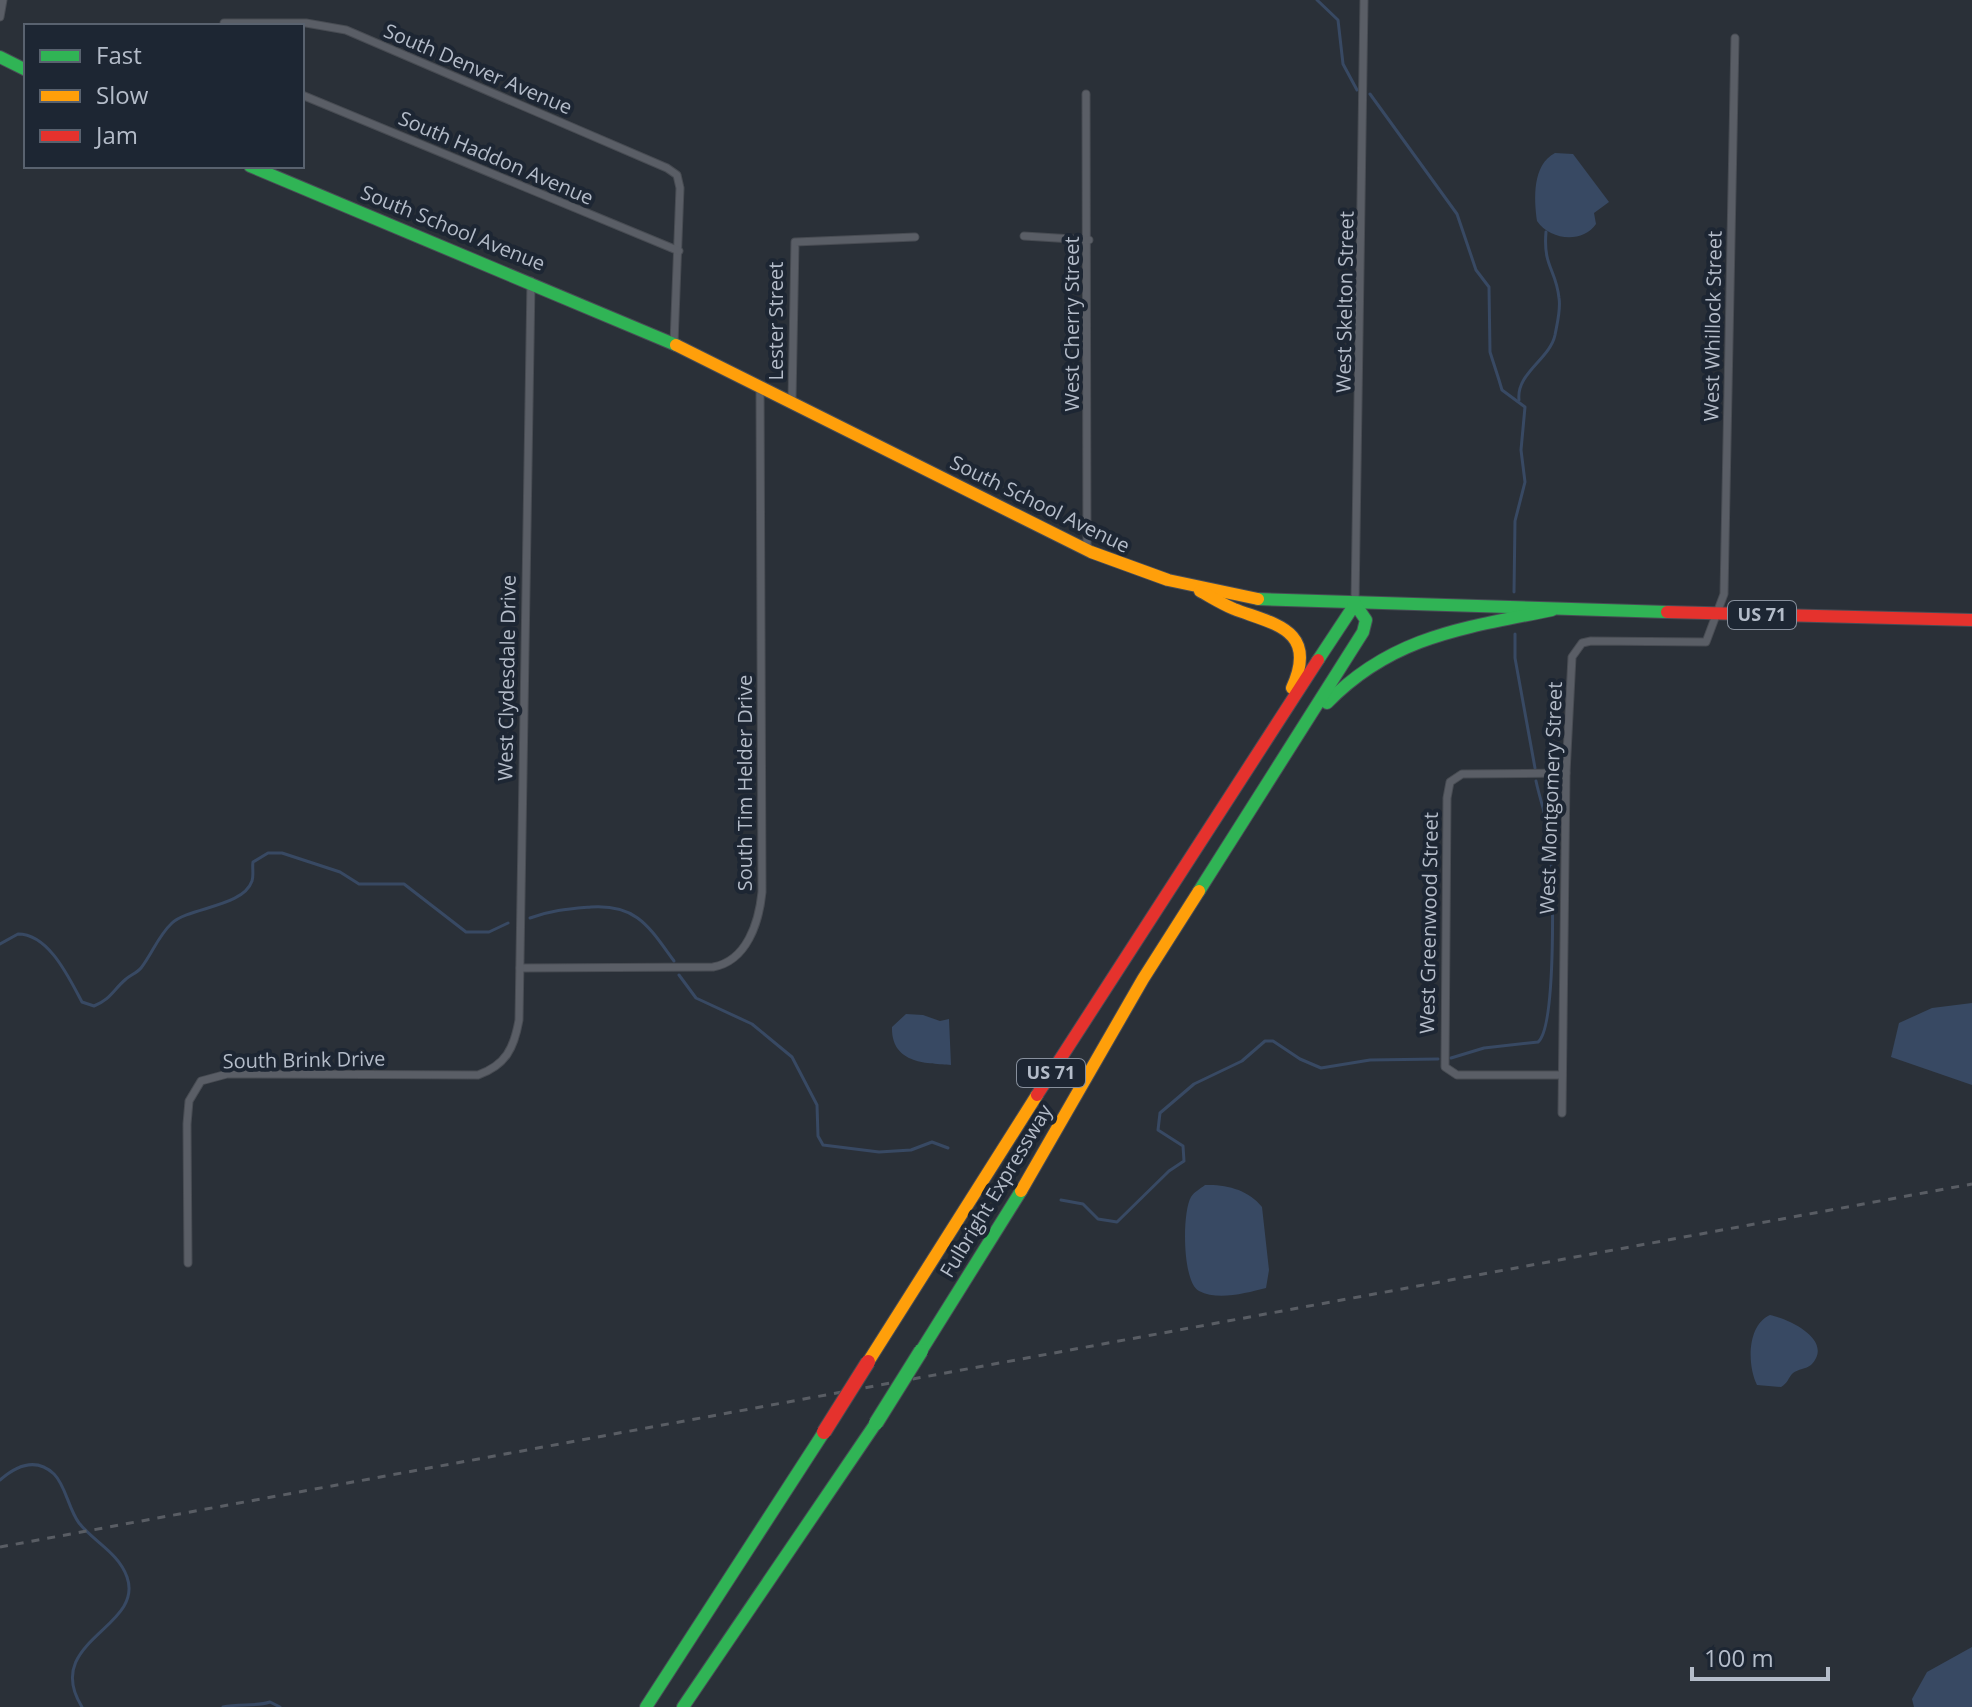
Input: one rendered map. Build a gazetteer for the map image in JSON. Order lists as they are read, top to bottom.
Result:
{
  "streets": {
    "main road": ["South School Avenue", "US 71", "Fulbright Expressway"],
    "street": [
      "South Denver Avenue",
      "South Haddon Avenue",
      "West Skelton Street",
      "Lester Street",
      "West Cherry Street",
      "West Whillock Street",
      "West Clydesdale Drive",
      "South Tim Helder Drive",
      "West Montgomery Street",
      "West Greenwood Street",
      "South Brink Drive"
    ]
  },
  "crossings": [
    ["South Denver Avenue", "South Haddon Avenue"],
    ["South School Avenue", "West Skelton Street"],
    ["South School Avenue", "Lester Street"],
    ["South School Avenue", "West Cherry Street"],
    ["South School Avenue", "West Whillock Street"],
    ["South School Avenue", "US 71"],
    ["South School Avenue", "West Clydesdale Drive"],
    ["South School Avenue", "South Tim Helder Drive"],
    ["South School Avenue", "West Montgomery Street"],
    ["South School Avenue", "Fulbright Expressway"],
    ["West Skelton Street", "US 71"],
    ["West Skelton Street", "Fulbright Expressway"],
    ["West Whillock Street", "West Montgomery Street"],
    ["US 71", "Fulbright Expressway"],
    ["West Clydesdale Drive", "South Tim Helder Drive"],
    ["West Clydesdale Drive", "South Brink Drive"],
    ["West Montgomery Street", "West Greenwood Street"]
  ],
  "legend": ["Fast", "Slow", "Jam"],
  "scale_bar": "100 m"
}
